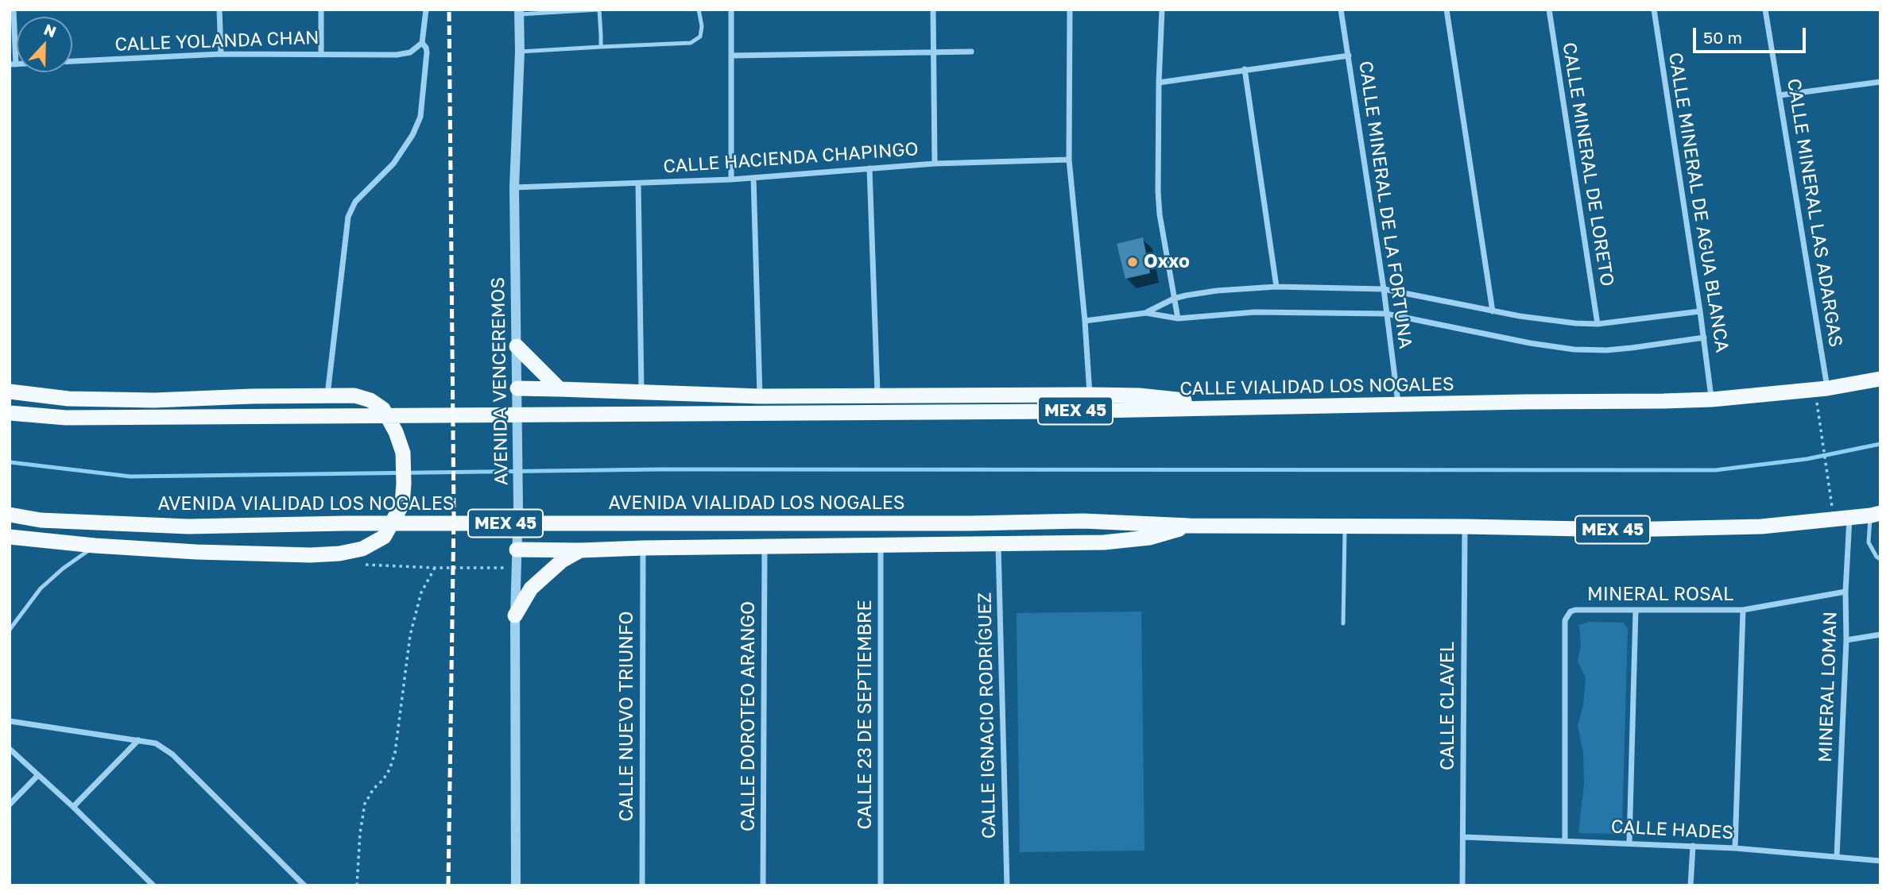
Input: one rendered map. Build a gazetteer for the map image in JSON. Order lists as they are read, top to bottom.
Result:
{
  "streets": {
    "highway": ["CALLE VIALIDAD LOS NOGALES", "MEX 45", "AVENIDA VIALIDAD LOS NOGALES"],
    "street": [
      "CALLE YOLANDA CHAN",
      "CALLE HACIENDA CHAPINGO",
      "CALLE MINERAL DE LORETO",
      "CALLE MINERAL DE AGUA BLANCA",
      "CALLE MINERAL DE LA FORTUNA",
      "CALLE MINERAL LAS ADARGAS",
      "AVENIDA VENCEREMOS",
      "MINERAL ROSAL",
      "MINERAL LOMAN",
      "CALLE CLAVEL",
      "CALLE 23 DE SEPTIEMBRE",
      "CALLE IGNACIO RODRÍGUEZ",
      "CALLE NUEVO TRIUNFO",
      "CALLE DOROTEO ARANGO",
      "CALLE HADES"
    ]
  },
  "crossings": [
    ["CALLE HACIENDA CHAPINGO", "AVENIDA VENCEREMOS"],
    ["CALLE MINERAL DE AGUA BLANCA", "CALLE VIALIDAD LOS NOGALES"],
    ["CALLE MINERAL DE LA FORTUNA", "CALLE VIALIDAD LOS NOGALES"],
    ["CALLE MINERAL LAS ADARGAS", "CALLE VIALIDAD LOS NOGALES"],
    ["MEX 45", "AVENIDA VIALIDAD LOS NOGALES"],
    ["MEX 45", "MINERAL LOMAN"],
    ["MEX 45", "CALLE CLAVEL"],
    ["MINERAL ROSAL", "MINERAL LOMAN"],
    ["MINERAL ROSAL", "CALLE HADES"],
    ["MINERAL LOMAN", "CALLE HADES"],
    ["CALLE CLAVEL", "CALLE HADES"]
  ],
  "places": ["Oxxo"],
  "scale_bar": "50 m",
  "north": "top"
}
